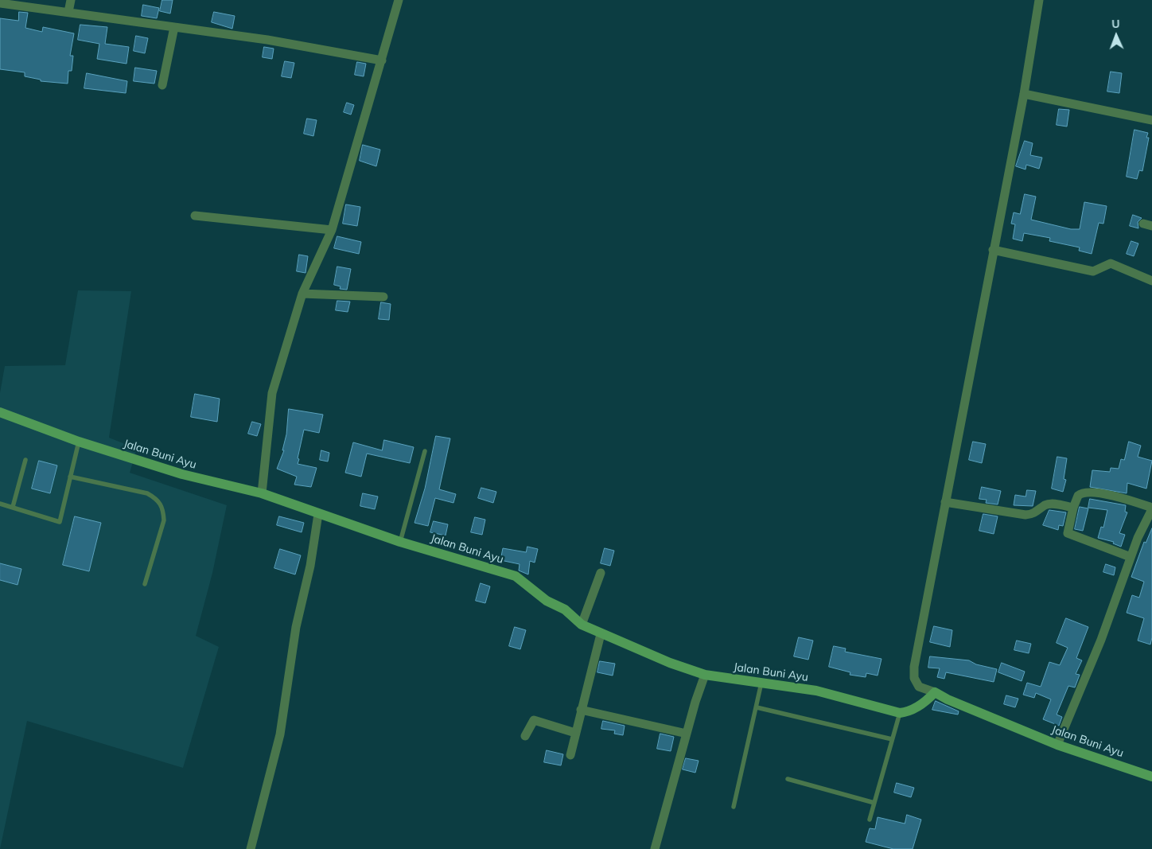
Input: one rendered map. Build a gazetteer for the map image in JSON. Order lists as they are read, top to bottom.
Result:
{
  "streets": {
    "main road": ["Jalan Buni Ayu"]
  },
  "north": "top"
}
